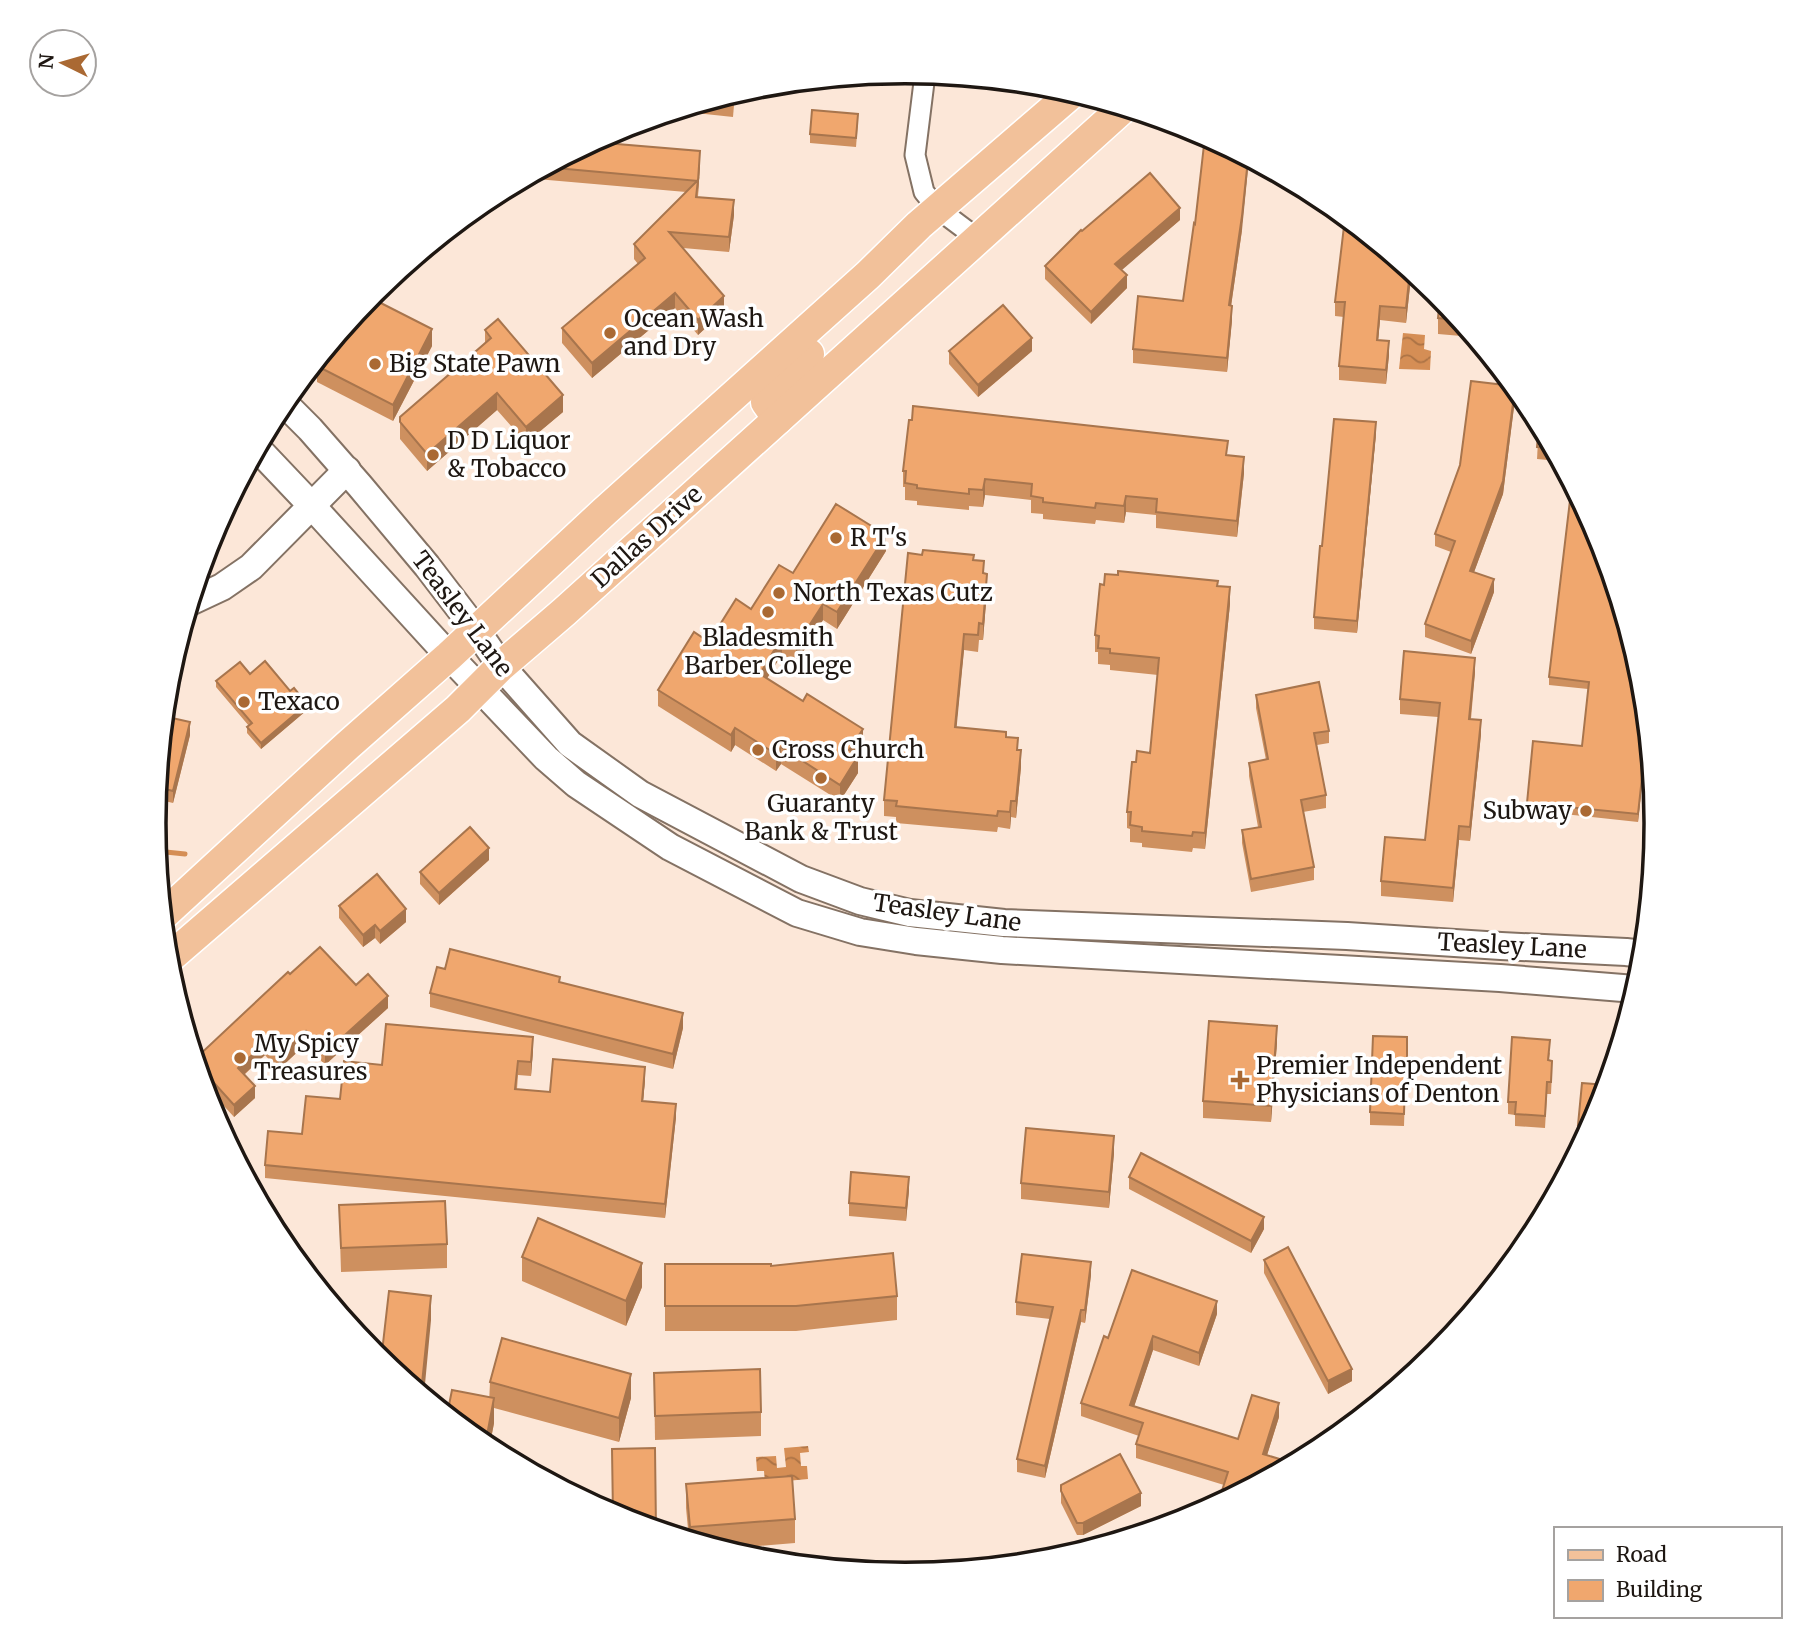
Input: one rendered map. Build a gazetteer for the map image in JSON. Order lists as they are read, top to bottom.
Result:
{
  "streets": {
    "main road": ["Dallas Drive", "Teasley Lane"]
  },
  "crossings": [
    ["Dallas Drive", "Teasley Lane"]
  ],
  "places": {
    "other": [
      "Ocean Wash and Dry",
      "Big State Pawn",
      "D D Liquor & Tobacco",
      "R T's",
      "North Texas Cutz",
      "Bladesmith Barber College",
      "Texaco",
      "Cross Church",
      "Guaranty Bank & Trust",
      "Subway",
      "My Spicy Treasures"
    ],
    "health": ["Premier Independent Physicians of Denton"]
  },
  "legend": ["Road", "Building"],
  "north": "left"
}
